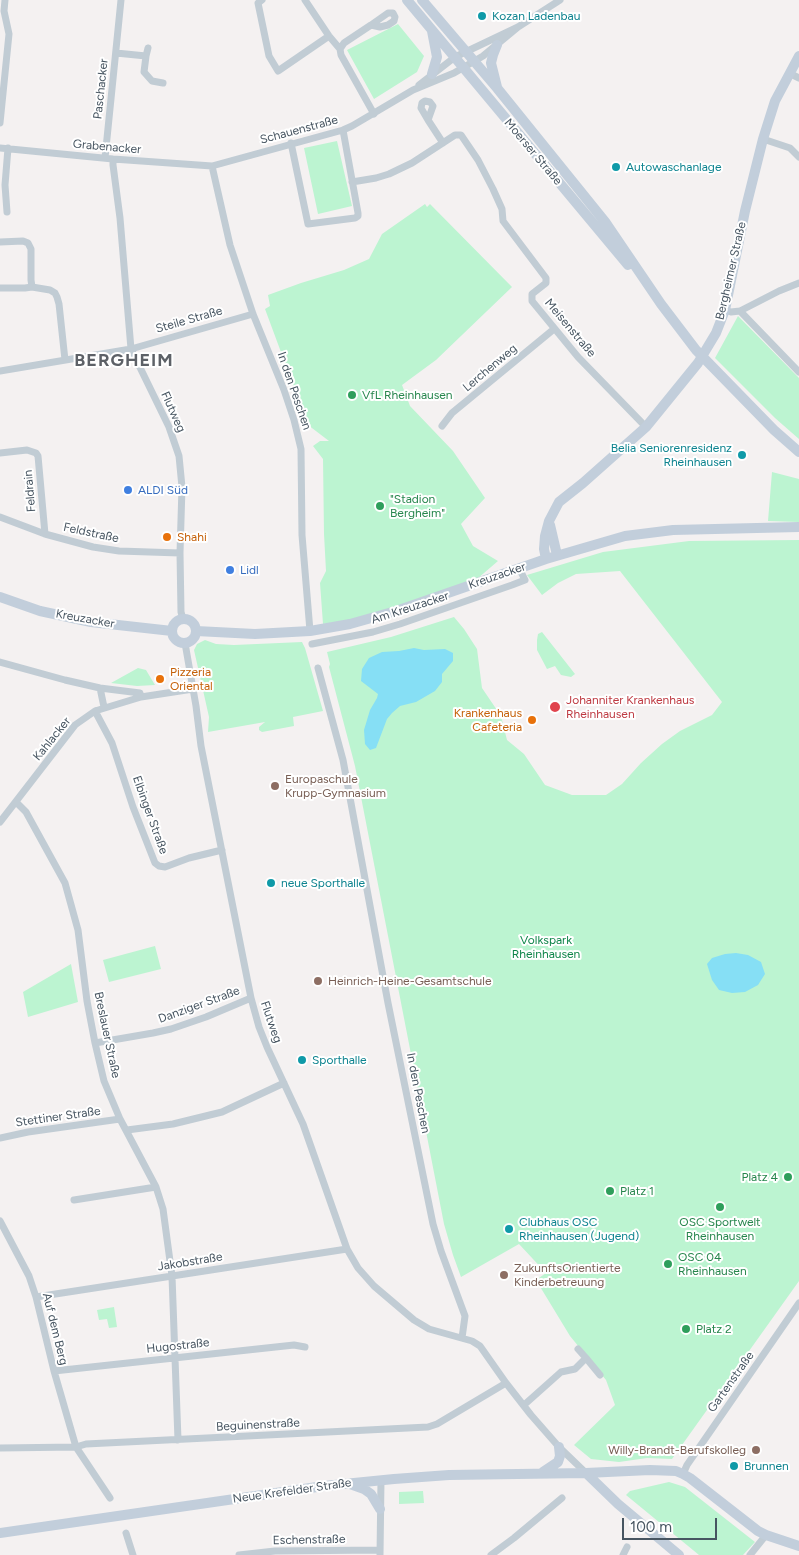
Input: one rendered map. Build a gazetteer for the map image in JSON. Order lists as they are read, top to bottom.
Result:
{
  "streets": {
    "main road": [
      "Moerser Straße",
      "Bergheimer Straße",
      "Kreuzacker",
      "Neue Krefelder Straße"
    ],
    "street": [
      "Paschacker",
      "Schauenstraße",
      "Grabenacker",
      "Steile Straße",
      "Meisenstraße",
      "Lerchenweg",
      "In den Peschen",
      "Flutweg",
      "Feldrain",
      "Feldstraße",
      "Am Kreuzacker",
      "Kahlacker",
      "Elbinger Straße",
      "Danziger Straße",
      "Breslauer Straße",
      "Stettiner Straße",
      "Jakobstraße",
      "Auf dem Berg",
      "Hugostraße",
      "Gartenstraße",
      "Beguinenstraße",
      "Eschenstraße"
    ]
  },
  "crossings": [
    ["Paschacker", "Grabenacker"],
    ["Paschacker", "Flutweg"],
    ["Schauenstraße", "Grabenacker"],
    ["Schauenstraße", "Moerser Straße"],
    ["Schauenstraße", "In den Peschen"],
    ["Grabenacker", "In den Peschen"],
    ["Grabenacker", "Flutweg"],
    ["Moerser Straße", "Bergheimer Straße"],
    ["Bergheimer Straße", "Meisenstraße"],
    ["Bergheimer Straße", "Kreuzacker"],
    ["Steile Straße", "In den Peschen"],
    ["Steile Straße", "Flutweg"],
    ["Meisenstraße", "Lerchenweg"],
    ["In den Peschen", "Flutweg"],
    ["In den Peschen", "Kreuzacker"],
    ["Flutweg", "Feldstraße"],
    ["Flutweg", "Kreuzacker"],
    ["Flutweg", "Kahlacker"],
    ["Flutweg", "Elbinger Straße"],
    ["Flutweg", "Danziger Straße"],
    ["Flutweg", "Jakobstraße"],
    ["Feldrain", "Feldstraße"],
    ["Kreuzacker", "Am Kreuzacker"],
    ["Kahlacker", "Elbinger Straße"],
    ["Kahlacker", "Breslauer Straße"],
    ["Danziger Straße", "Breslauer Straße"],
    ["Breslauer Straße", "Stettiner Straße"],
    ["Breslauer Straße", "Jakobstraße"],
    ["Breslauer Straße", "Hugostraße"],
    ["Breslauer Straße", "Beguinenstraße"],
    ["Jakobstraße", "Auf dem Berg"],
    ["Auf dem Berg", "Hugostraße"],
    ["Auf dem Berg", "Beguinenstraße"],
    ["Gartenstraße", "Neue Krefelder Straße"]
  ],
  "districts": ["BERGHEIM"],
  "parks": ["Volkspark Rheinhausen"],
  "places": [
    "Kozan Ladenbau",
    "Autowaschanlage",
    "VfL Rheinhausen",
    "Belia Seniorenresidenz Rheinhausen",
    "ALDI Süd",
    "\"Stadion Bergheim\"",
    "Shahi",
    "Lidl",
    "Pizzeria Oriental",
    "Johanniter Krankenhaus Rheinhausen",
    "Krankenhaus Cafeteria",
    "Europaschule Krupp-Gymnasium",
    "neue Sporthalle",
    "Heinrich-Heine-Gesamtschule",
    "Sporthalle",
    "Platz 4",
    "Platz 1",
    "OSC Sportwelt Rheinhausen",
    "Clubhaus OSC Rheinhausen (Jugend)",
    "OSC 04 Rheinhausen",
    "ZukunftsOrientierte Kinderbetreuung",
    "Platz 2",
    "Willy-Brandt-Berufskolleg",
    "Brunnen"
  ],
  "scale_bar": "100 m"
}
